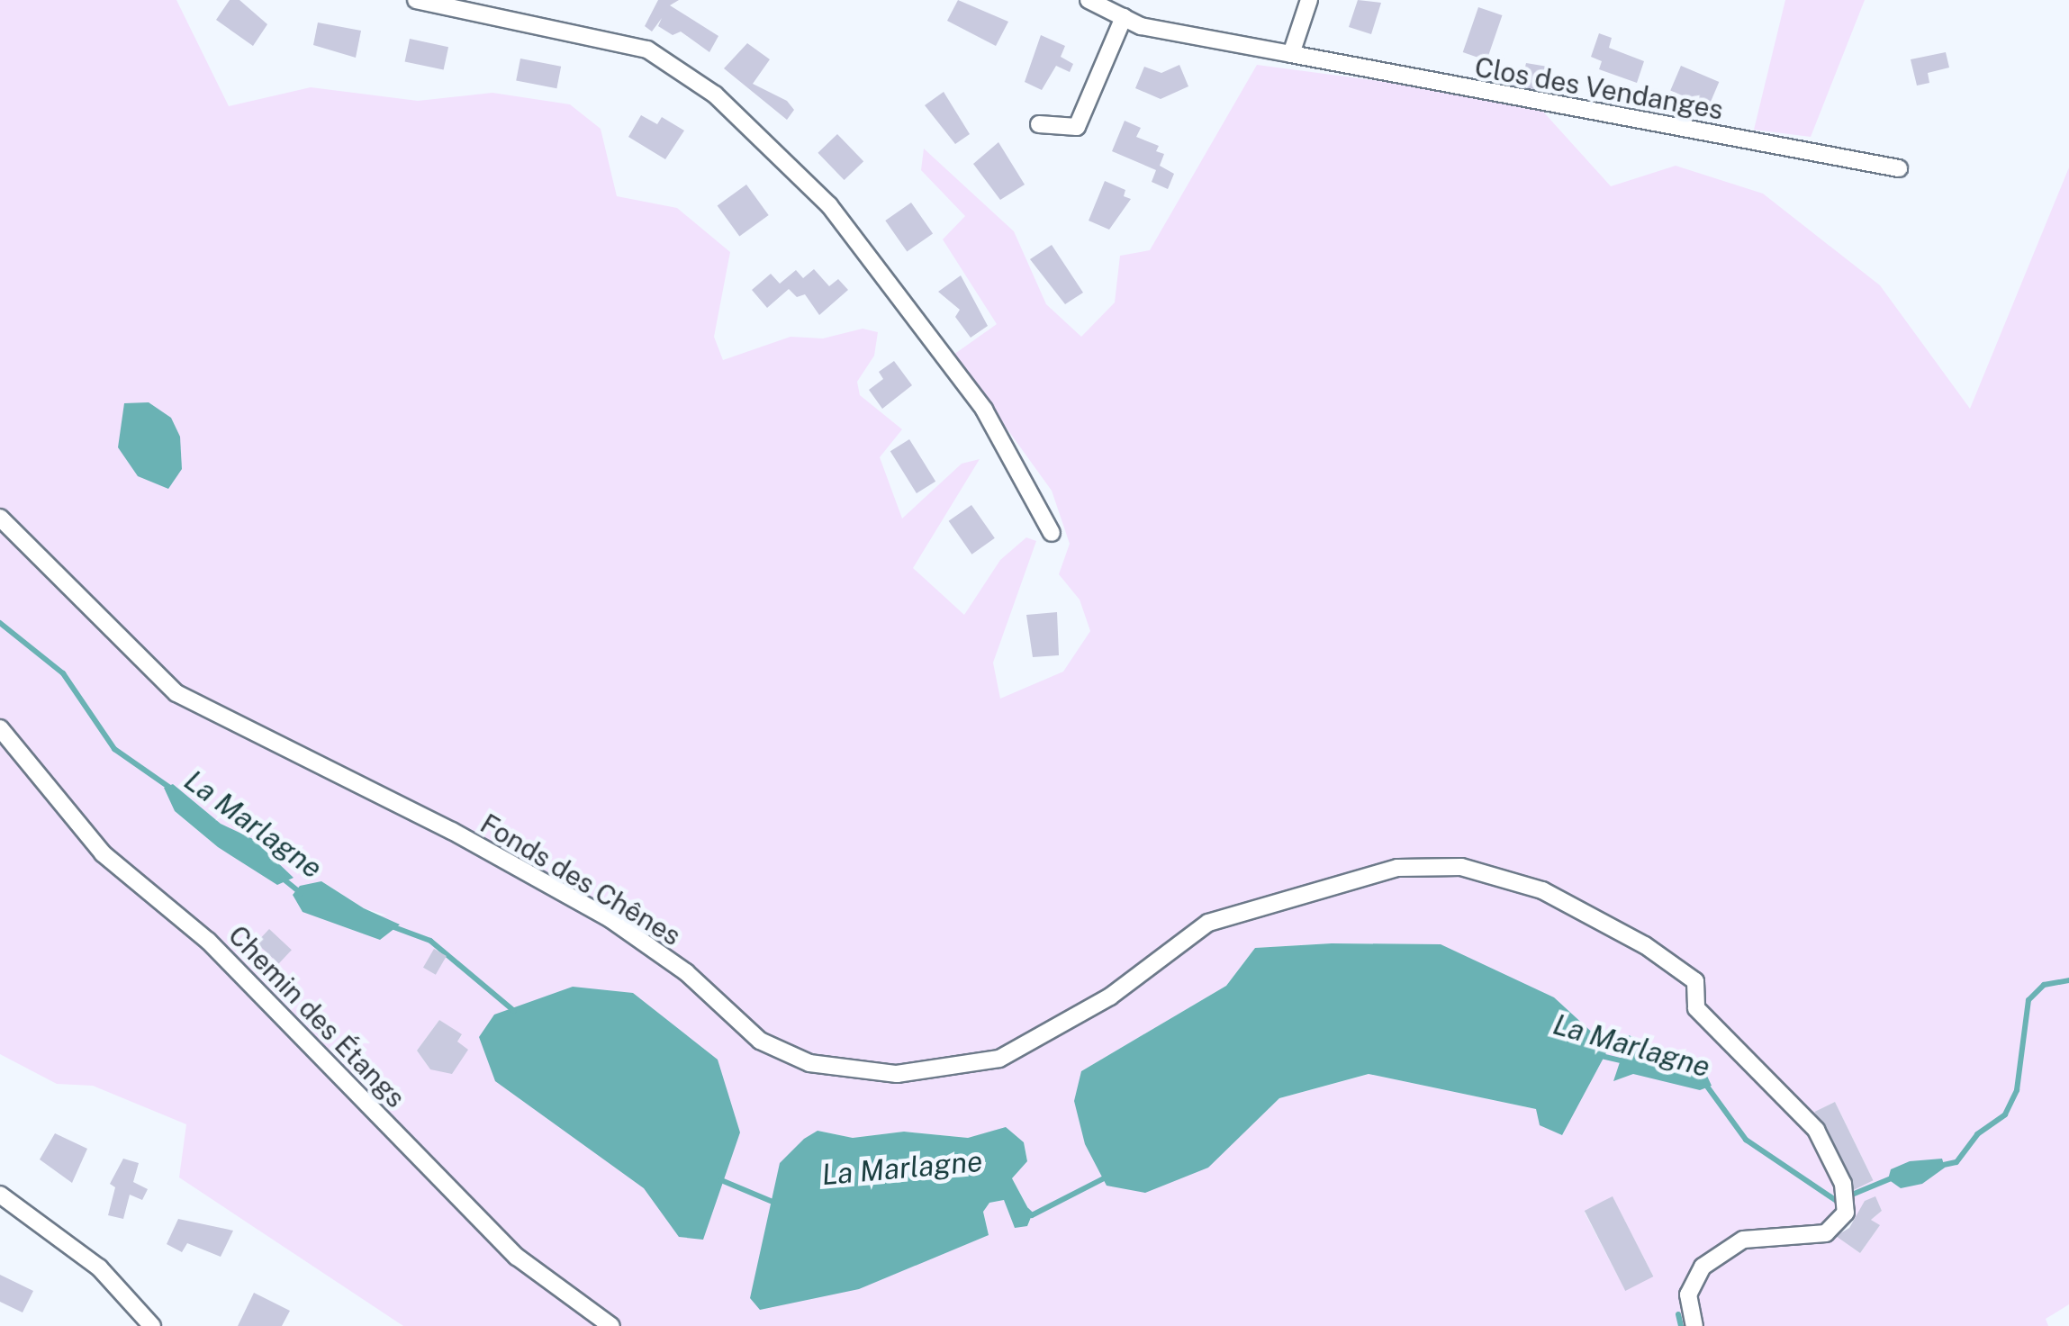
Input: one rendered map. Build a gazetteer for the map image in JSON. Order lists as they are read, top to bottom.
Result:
{
  "streets": {
    "street": ["Clos des Vendanges", "Fonds des Chênes", "Chemin des Étangs"]
  },
  "water": ["La Marlagne"]
}
